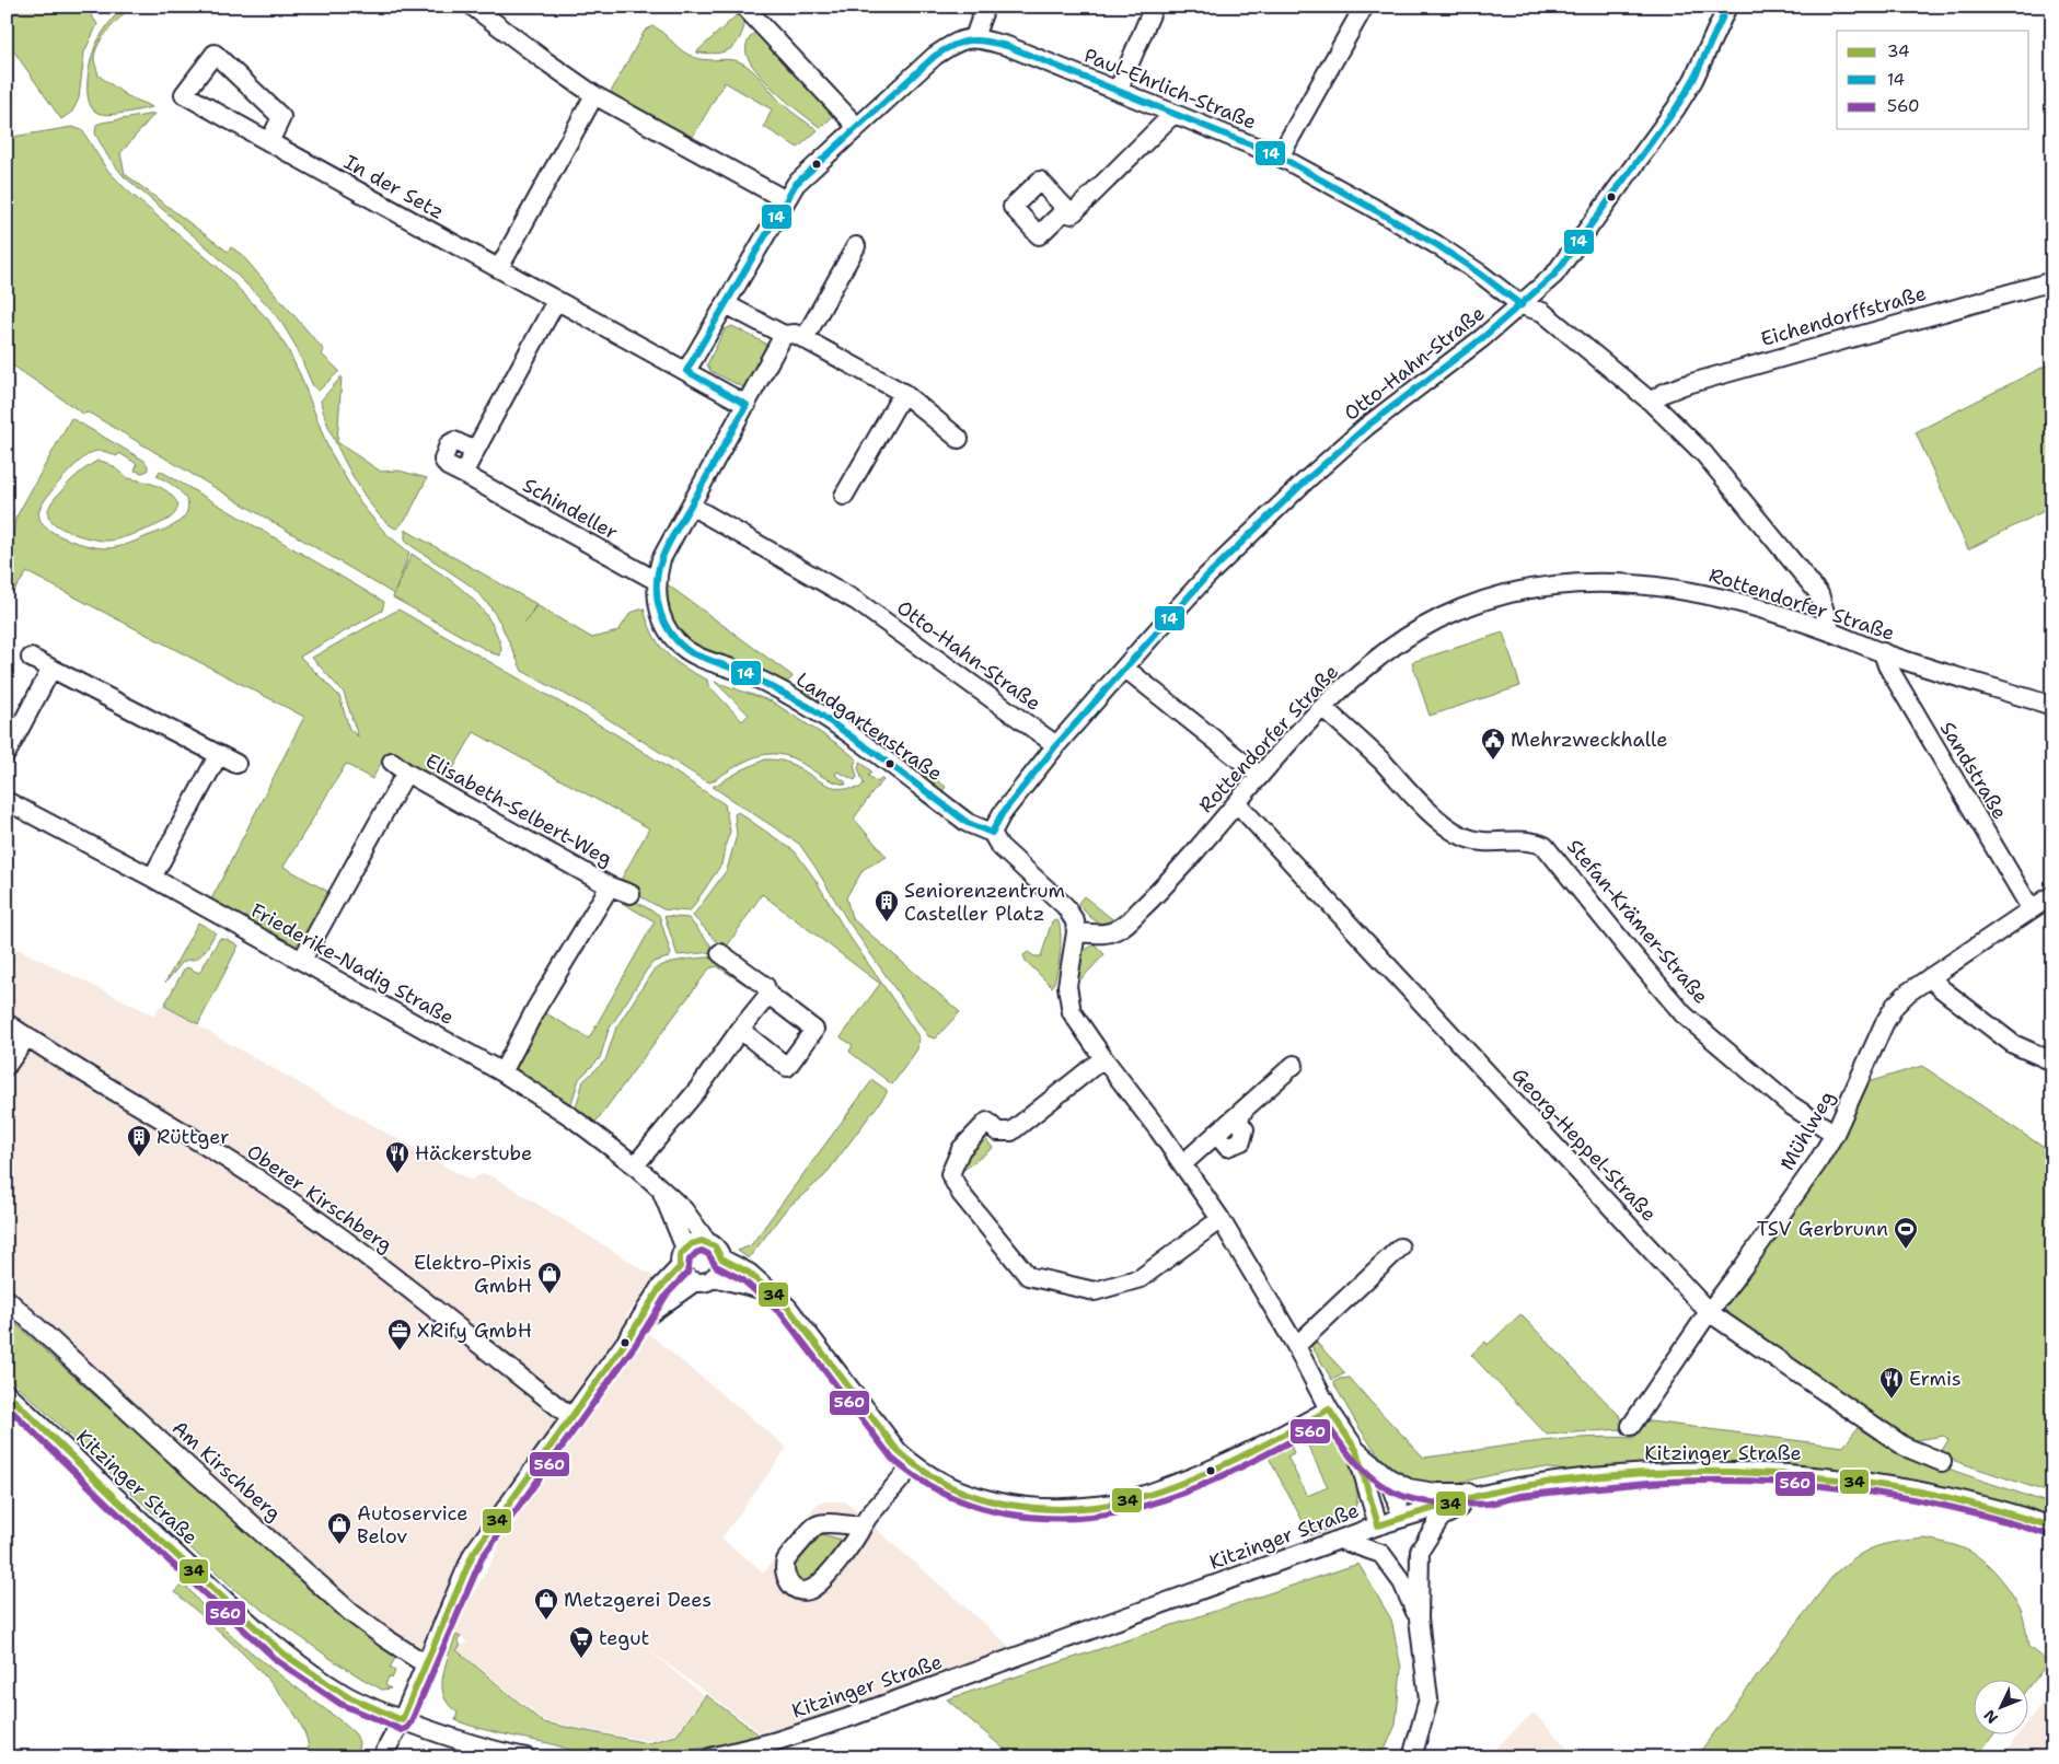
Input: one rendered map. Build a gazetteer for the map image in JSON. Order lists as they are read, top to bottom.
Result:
{
  "streets": {
    "street": [
      "Paul-Ehrlich-Straße",
      "In der Setz",
      "Eichendorffstraße",
      "Otto-Hahn-Straße",
      "Schindeller",
      "Rottendorfer Straße",
      "Landgartenstraße",
      "Sandstraße",
      "Elisabeth-Selbert-Weg",
      "Stefan-Krämer-Straße",
      "Friederike-Nadig Straße",
      "Mühlweg",
      "Georg-Heppel-Straße",
      "Oberer Kirschberg",
      "Kitzinger Straße",
      "Am Kirschberg"
    ]
  },
  "crossings": [
    ["Paul-Ehrlich-Straße", "Eichendorffstraße"],
    ["Paul-Ehrlich-Straße", "Otto-Hahn-Straße"],
    ["Paul-Ehrlich-Straße", "Rottendorfer Straße"],
    ["Otto-Hahn-Straße", "Landgartenstraße"],
    ["Schindeller", "Landgartenstraße"],
    ["Rottendorfer Straße", "Sandstraße"],
    ["Rottendorfer Straße", "Stefan-Krämer-Straße"],
    ["Rottendorfer Straße", "Georg-Heppel-Straße"],
    ["Sandstraße", "Mühlweg"],
    ["Elisabeth-Selbert-Weg", "Friederike-Nadig Straße"],
    ["Stefan-Krämer-Straße", "Mühlweg"],
    ["Mühlweg", "Georg-Heppel-Straße"]
  ],
  "places": {
    "public building": ["Mehrzweckhalle"],
    "building": ["Seniorenzentrum Casteller Platz", "Rüttger"],
    "restaurant": ["Häckerstube", "Ermis"],
    "sports": ["TSV Gerbrunn"],
    "shop": ["Elektro-Pixis GmbH", "Autoservice Belov", "Metzgerei Dees"],
    "office": ["XRify GmbH"],
    "supermarket": ["tegut"]
  },
  "lines": ["transit line 14", "transit line 34", "transit line 560"],
  "legend": ["34", "14", "560"],
  "north": "bottom left"
}
